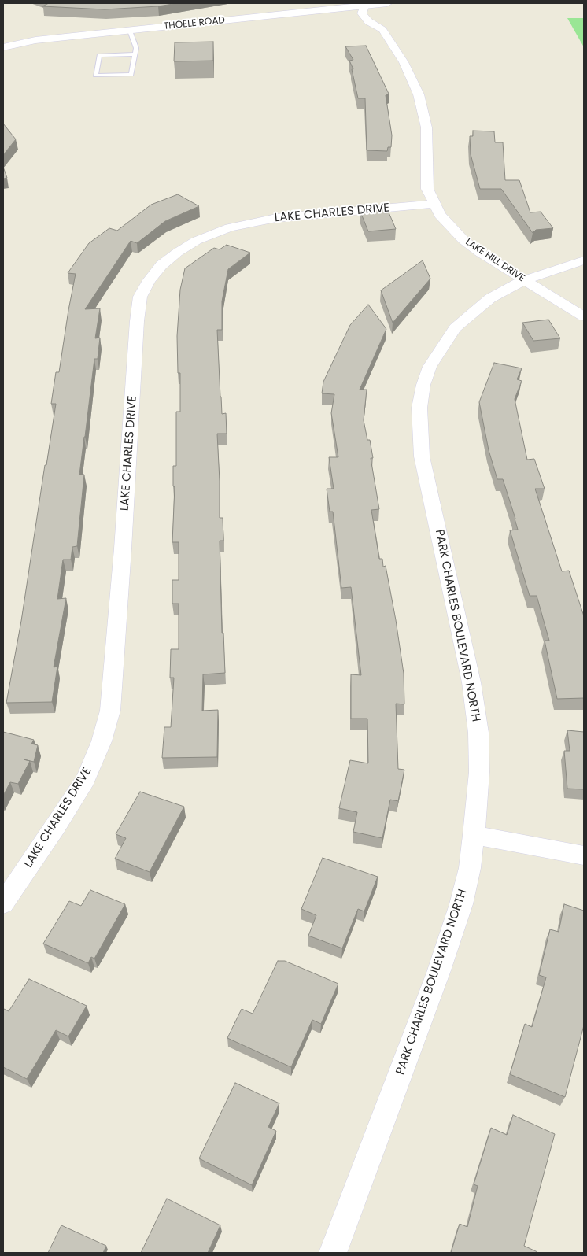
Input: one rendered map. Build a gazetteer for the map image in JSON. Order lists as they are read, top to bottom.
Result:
{
  "streets": {
    "main road": ["THOELE ROAD"],
    "street": ["LAKE CHARLES DRIVE", "LAKE HILL DRIVE", "PARK CHARLES BOULEVARD NORTH"]
  },
  "crossings": [
    ["THOELE ROAD", "LAKE HILL DRIVE"],
    ["LAKE CHARLES DRIVE", "LAKE HILL DRIVE"],
    ["LAKE HILL DRIVE", "PARK CHARLES BOULEVARD NORTH"]
  ]
}
